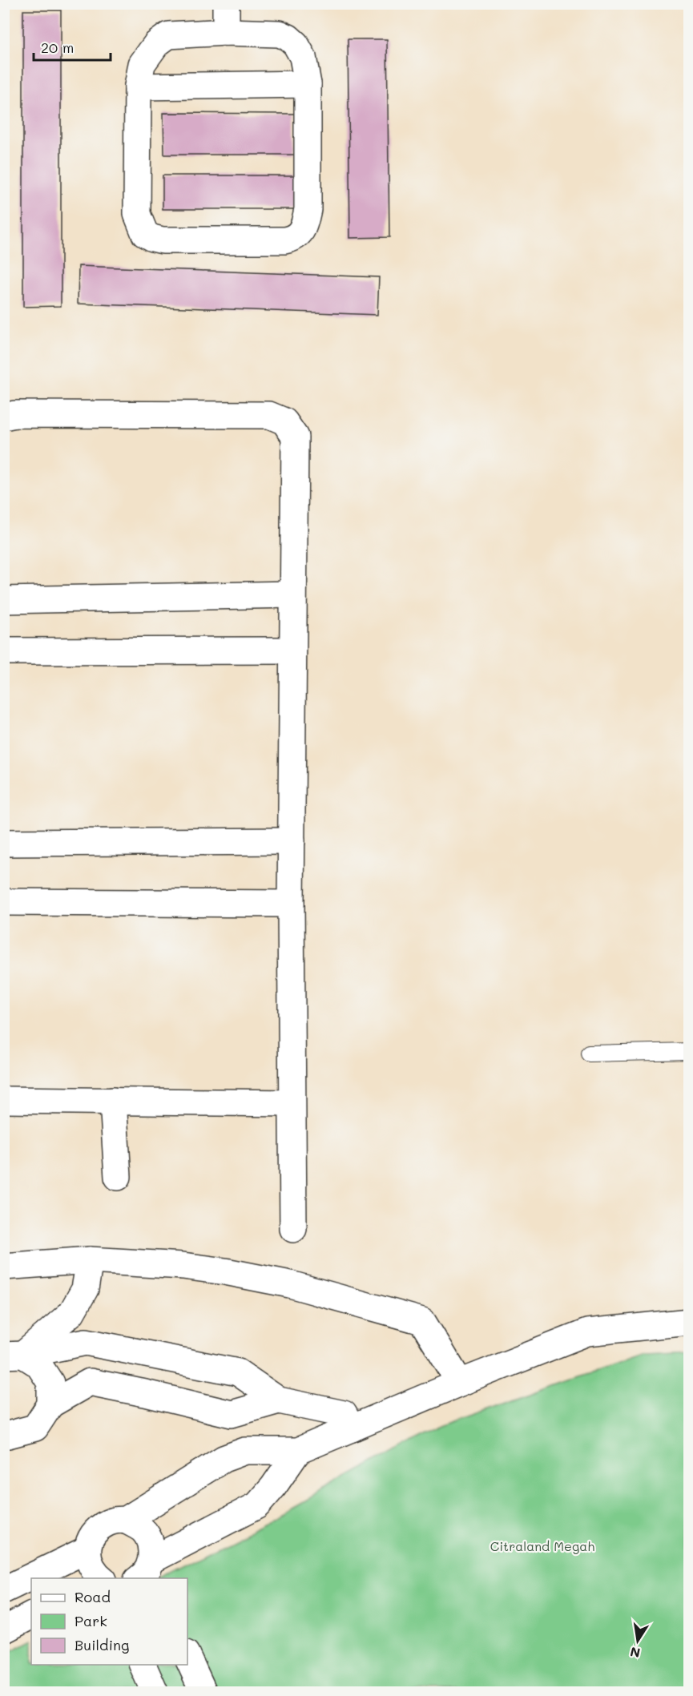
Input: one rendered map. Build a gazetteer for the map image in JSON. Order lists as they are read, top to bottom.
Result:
{
  "parks": ["Citraland Megah"],
  "legend": ["Road", "Park", "Building"],
  "scale_bar": "20 m",
  "north": "bottom"
}
